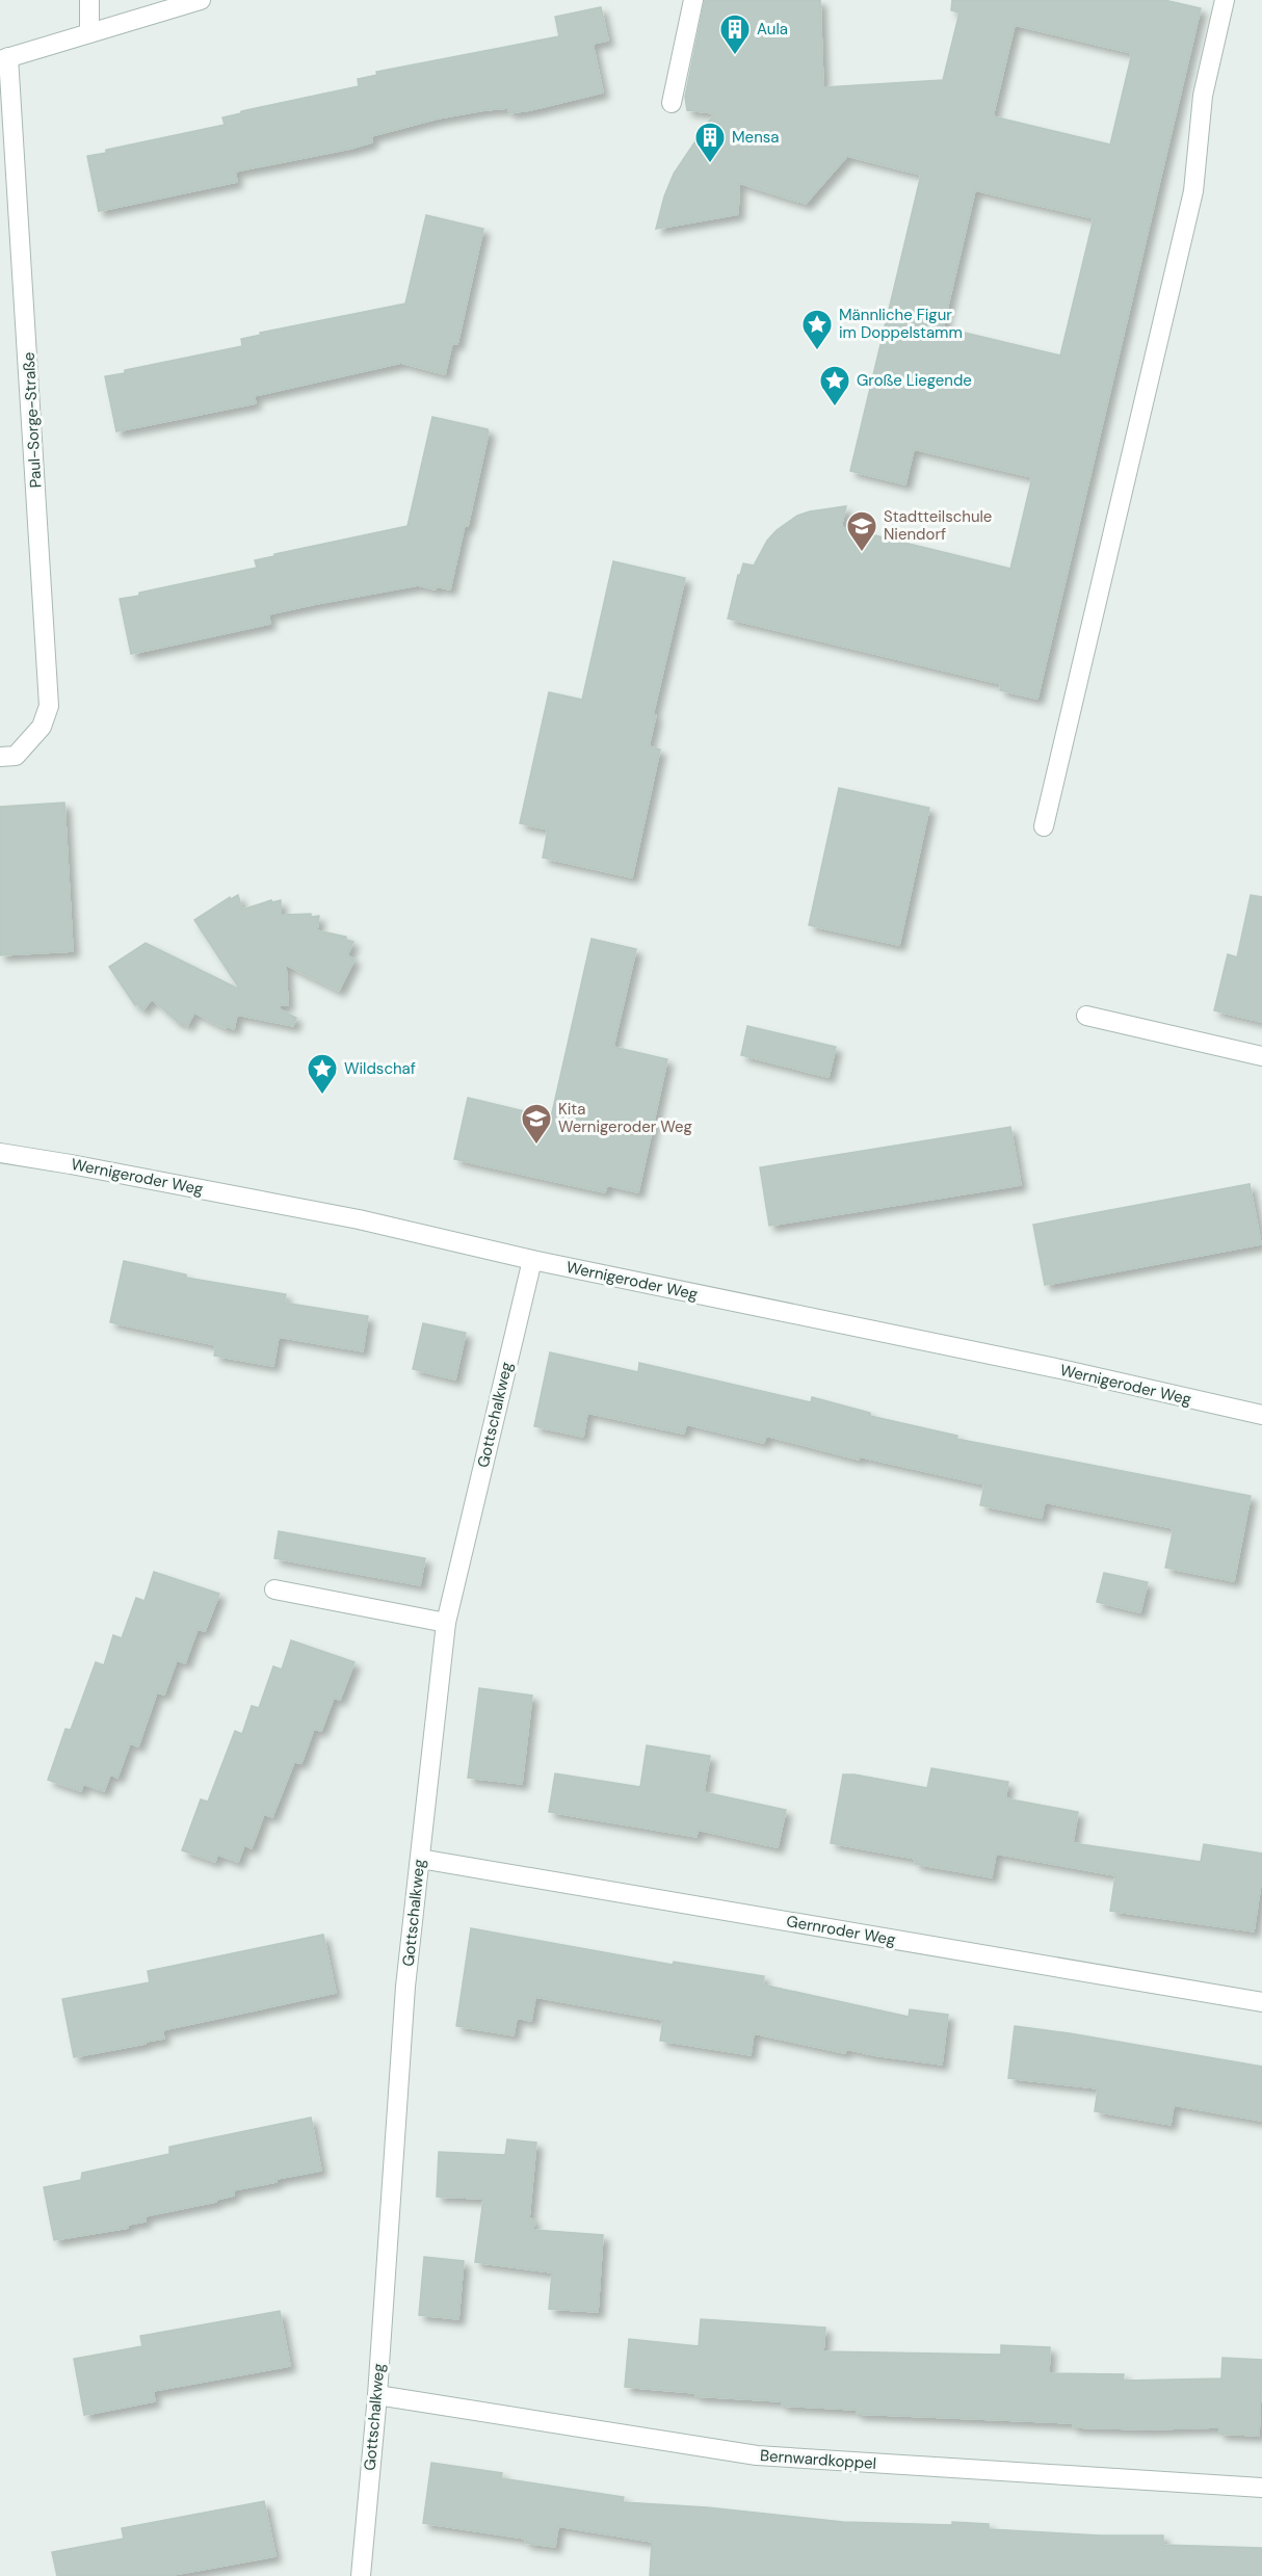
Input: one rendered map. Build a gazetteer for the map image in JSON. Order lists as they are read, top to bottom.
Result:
{
  "streets": {
    "street": [
      "Paul-Sorge-Straße",
      "Wernigeroder Weg",
      "Gottschalkweg",
      "Gernroder Weg",
      "Bernwardkoppel"
    ]
  },
  "crossings": [
    ["Wernigeroder Weg", "Gottschalkweg"],
    ["Gottschalkweg", "Gernroder Weg"],
    ["Gottschalkweg", "Bernwardkoppel"]
  ],
  "places": {
    "building": ["Aula", "Mensa"],
    "place": ["Männliche Figur im Doppelstamm", "Große Liegende", "Wildschaf"],
    "school or university": ["Stadtteilschule Niendorf", "Kita Wernigeroder Weg"]
  }
}
